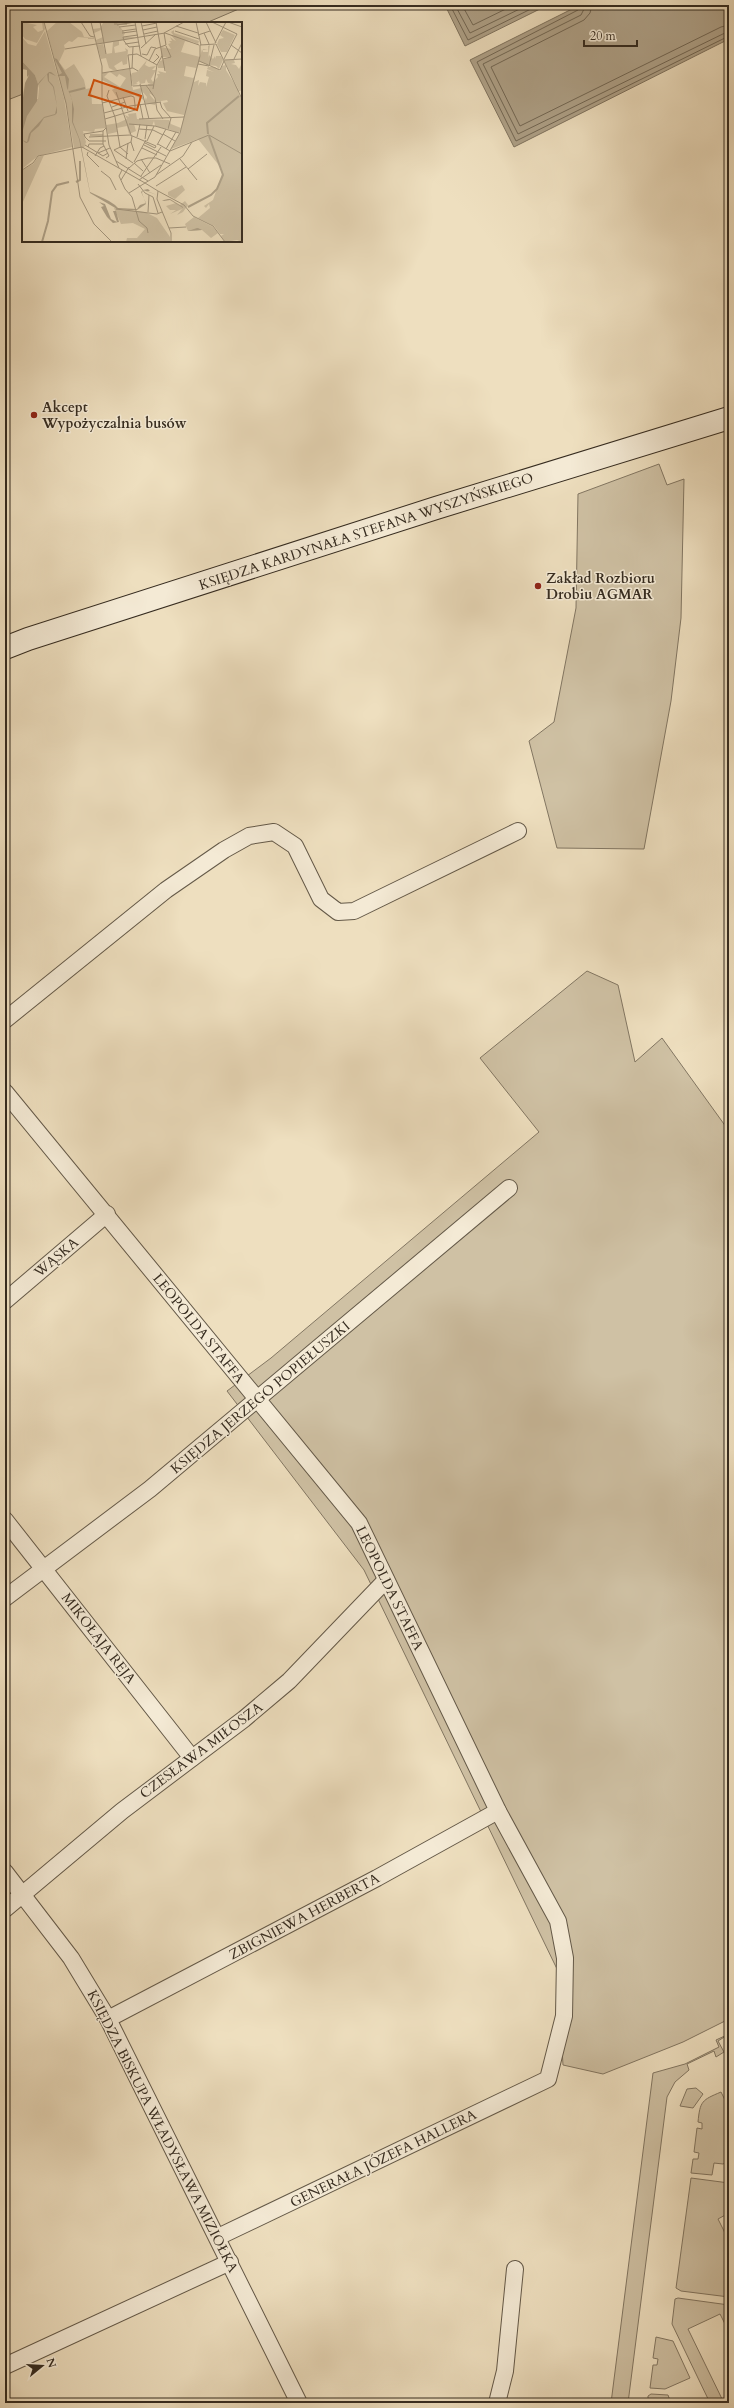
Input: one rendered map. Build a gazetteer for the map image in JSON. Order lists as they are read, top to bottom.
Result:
{
  "streets": {
    "street": [
      "KSIĘDZA KARDYNAŁA STEFANA WYSZYŃSKIEGO",
      "WĄSKA",
      "LEOPOLDA STAFFA",
      "KSIĘDZA JERZEGO POPIEŁUSZKI",
      "MIKOŁAJA REJA",
      "CZESŁAWA MIŁOSZA",
      "ZBIGNIEWA HERBERTA",
      "KSIĘDZA BISKUPA WŁADYSŁAWA MIZIOŁKA",
      "GENERAŁA JÓZEFA HALLERA"
    ]
  },
  "crossings": [
    ["WĄSKA", "LEOPOLDA STAFFA"],
    ["LEOPOLDA STAFFA", "KSIĘDZA JERZEGO POPIEŁUSZKI"],
    ["LEOPOLDA STAFFA", "CZESŁAWA MIŁOSZA"],
    ["LEOPOLDA STAFFA", "ZBIGNIEWA HERBERTA"],
    ["LEOPOLDA STAFFA", "GENERAŁA JÓZEFA HALLERA"],
    ["KSIĘDZA JERZEGO POPIEŁUSZKI", "MIKOŁAJA REJA"],
    ["MIKOŁAJA REJA", "CZESŁAWA MIŁOSZA"],
    ["CZESŁAWA MIŁOSZA", "KSIĘDZA BISKUPA WŁADYSŁAWA MIZIOŁKA"],
    ["ZBIGNIEWA HERBERTA", "KSIĘDZA BISKUPA WŁADYSŁAWA MIZIOŁKA"],
    ["KSIĘDZA BISKUPA WŁADYSŁAWA MIZIOŁKA", "GENERAŁA JÓZEFA HALLERA"]
  ],
  "places": ["Akcept Wypożyczalnia busów", "Zakład Rozbioru Drobiu AGMAR"],
  "scale_bar": "20 m",
  "north": "right"
}
